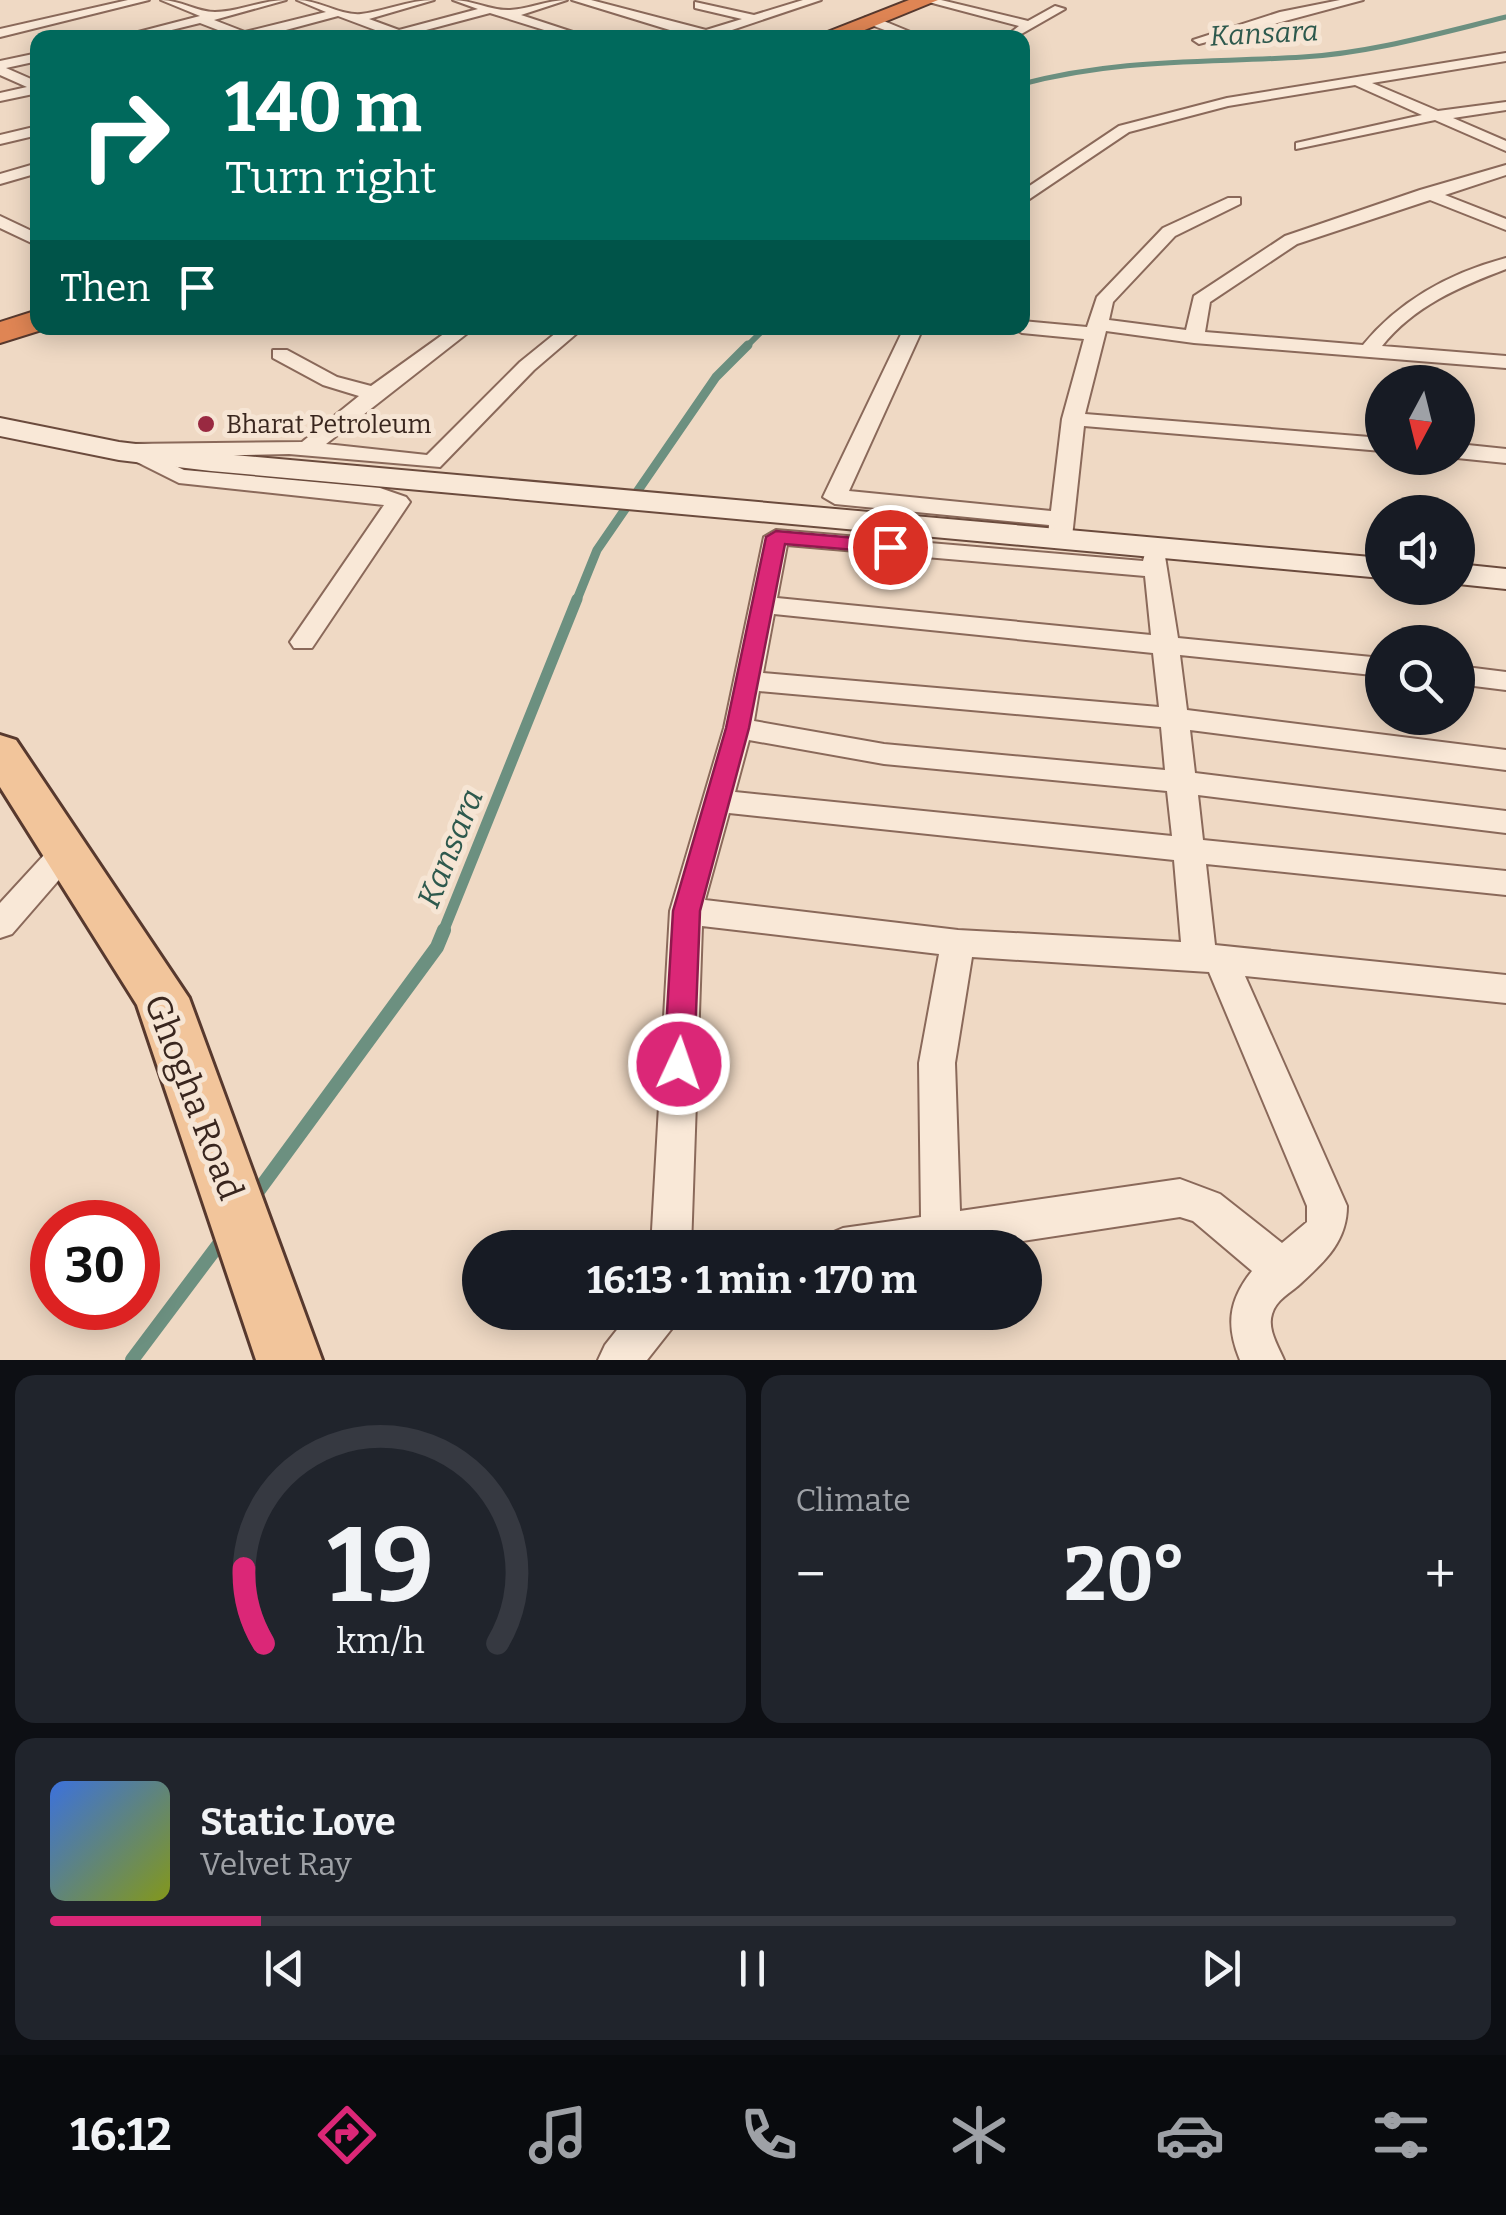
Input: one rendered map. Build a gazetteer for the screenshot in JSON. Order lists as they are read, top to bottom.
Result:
{
  "streets": {
    "main road": ["Ghogha Road"]
  },
  "water": ["Kansara"],
  "places": ["Bharat Petroleum"],
  "north": "bottom",
  "page": {
    "turn": ["140 m", "Turn right"],
    "then": "Then",
    "limit": "30",
    "trip": "16:13 · 1 min · 170 m",
    "tile": "Climate",
    "heat": ["−", "20°", "+"],
    "song": ["Static Love", "Velvet Ray"],
    "tabs": "16:12",
    "gauge": ["19", "km/h"]
  }
}
